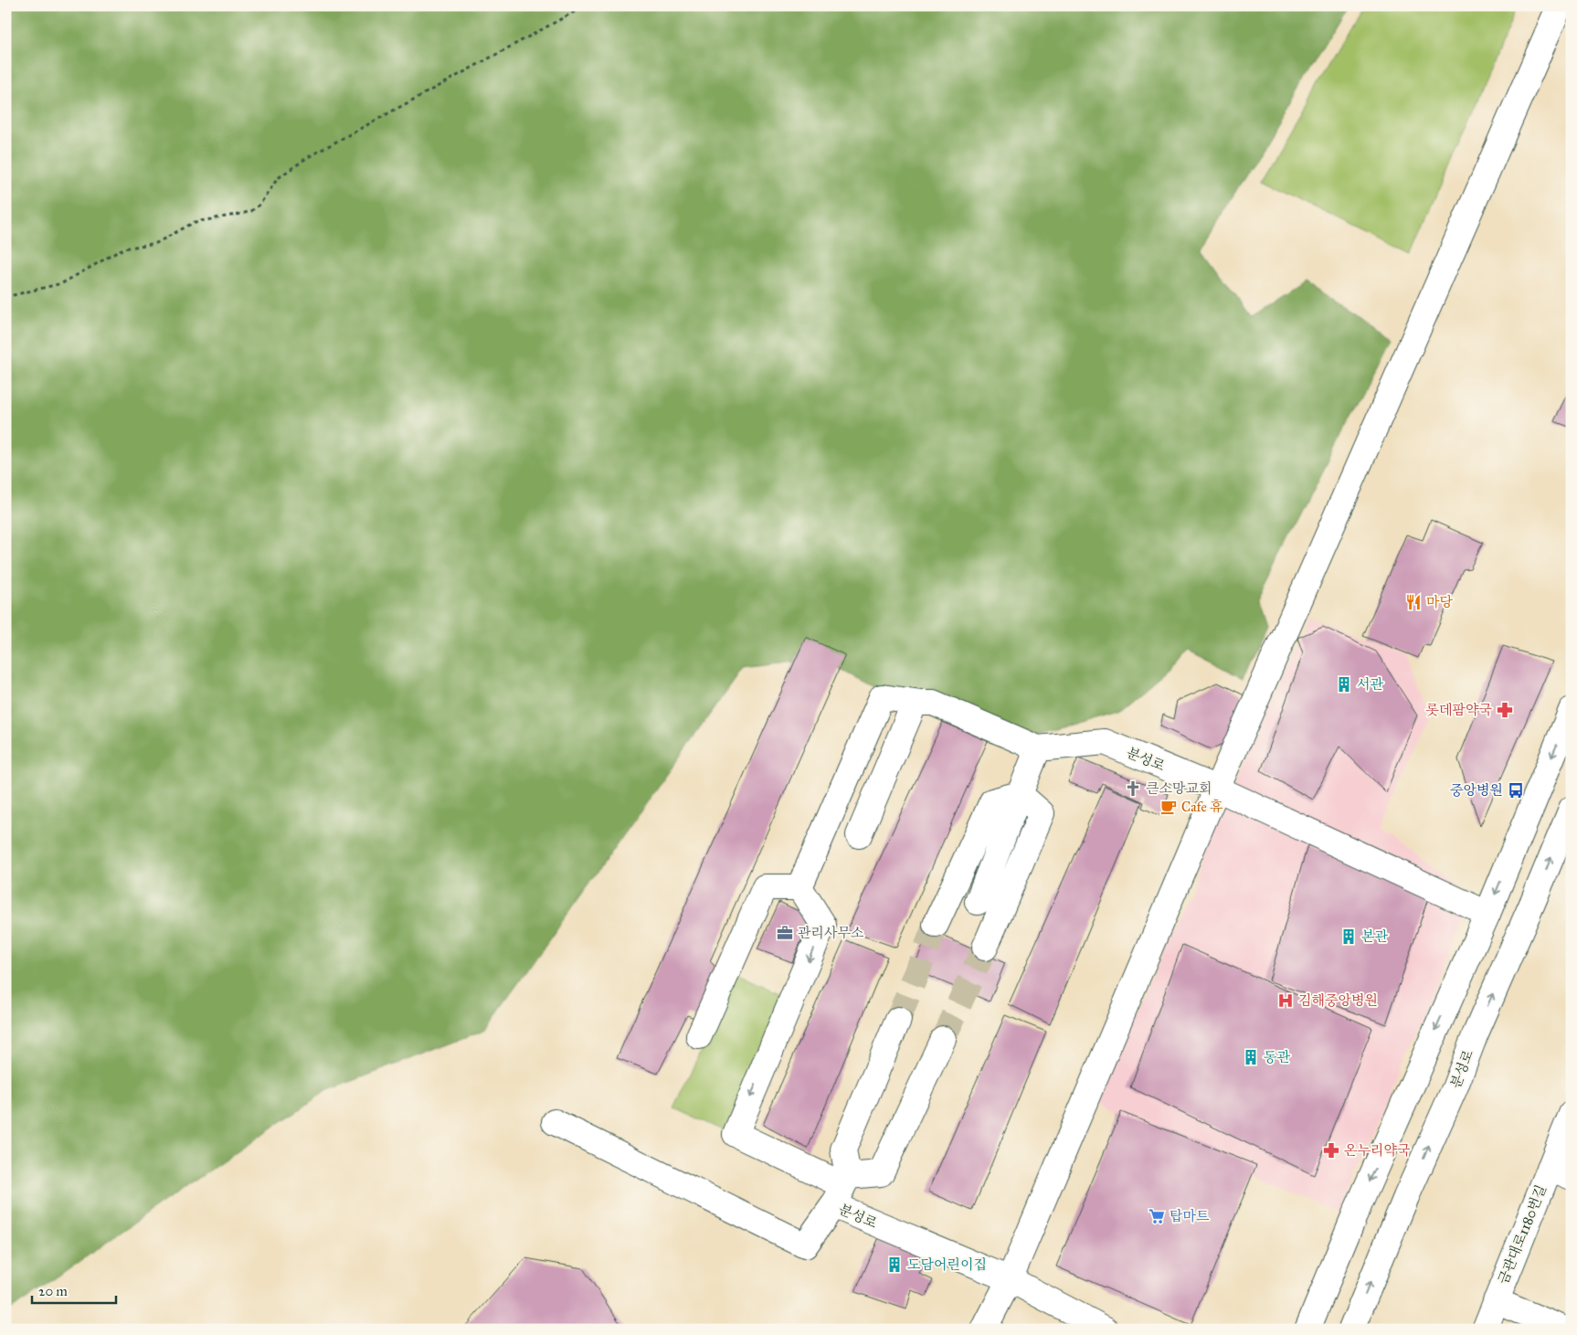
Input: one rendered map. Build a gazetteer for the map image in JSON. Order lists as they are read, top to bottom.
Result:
{
  "streets": {
    "street": ["분성로", "금관대로1180번길"]
  },
  "places": {
    "restaurant": ["마당"],
    "building": [
      "서관",
      "본관",
      "동관",
      "도담어린이집"
    ],
    "pharmacy": ["롯데팜약국", "온누리약국"],
    "church": ["큰소망교회"],
    "bus stop": ["중앙병원"],
    "cafe": ["Cafe 휴"],
    "office": ["관리사무소"],
    "hospital": ["김해중앙병원"],
    "supermarket": ["탑마트"]
  },
  "scale_bar": "20 m"
}
